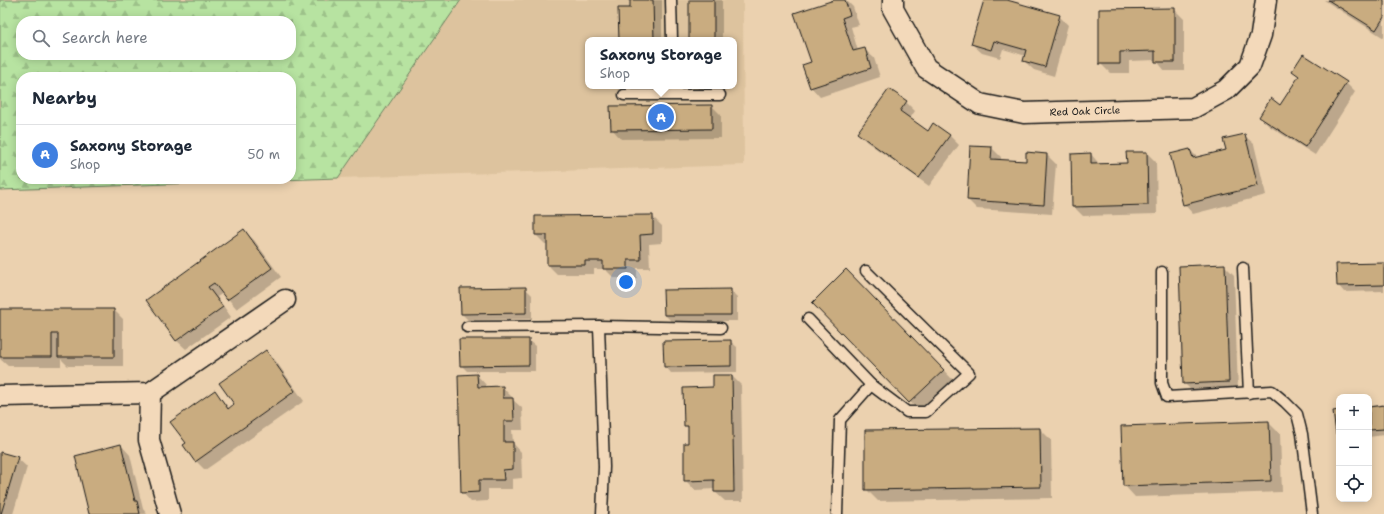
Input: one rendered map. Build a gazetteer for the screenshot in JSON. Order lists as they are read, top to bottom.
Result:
{
  "streets": {
    "street": ["Red Oak Circle"]
  },
  "page": {
    "search": "Search here",
    "popup": ["Saxony Storage", "Shop"],
    "heading": "Nearby",
    "pins": "A",
    "list": [
      {
        "mark": "A",
        "name": "Saxony Storage",
        "note": "Shop",
        "value": "50 m"
      }
    ],
    "map_buttons": ["+", "−"]
  }
}
